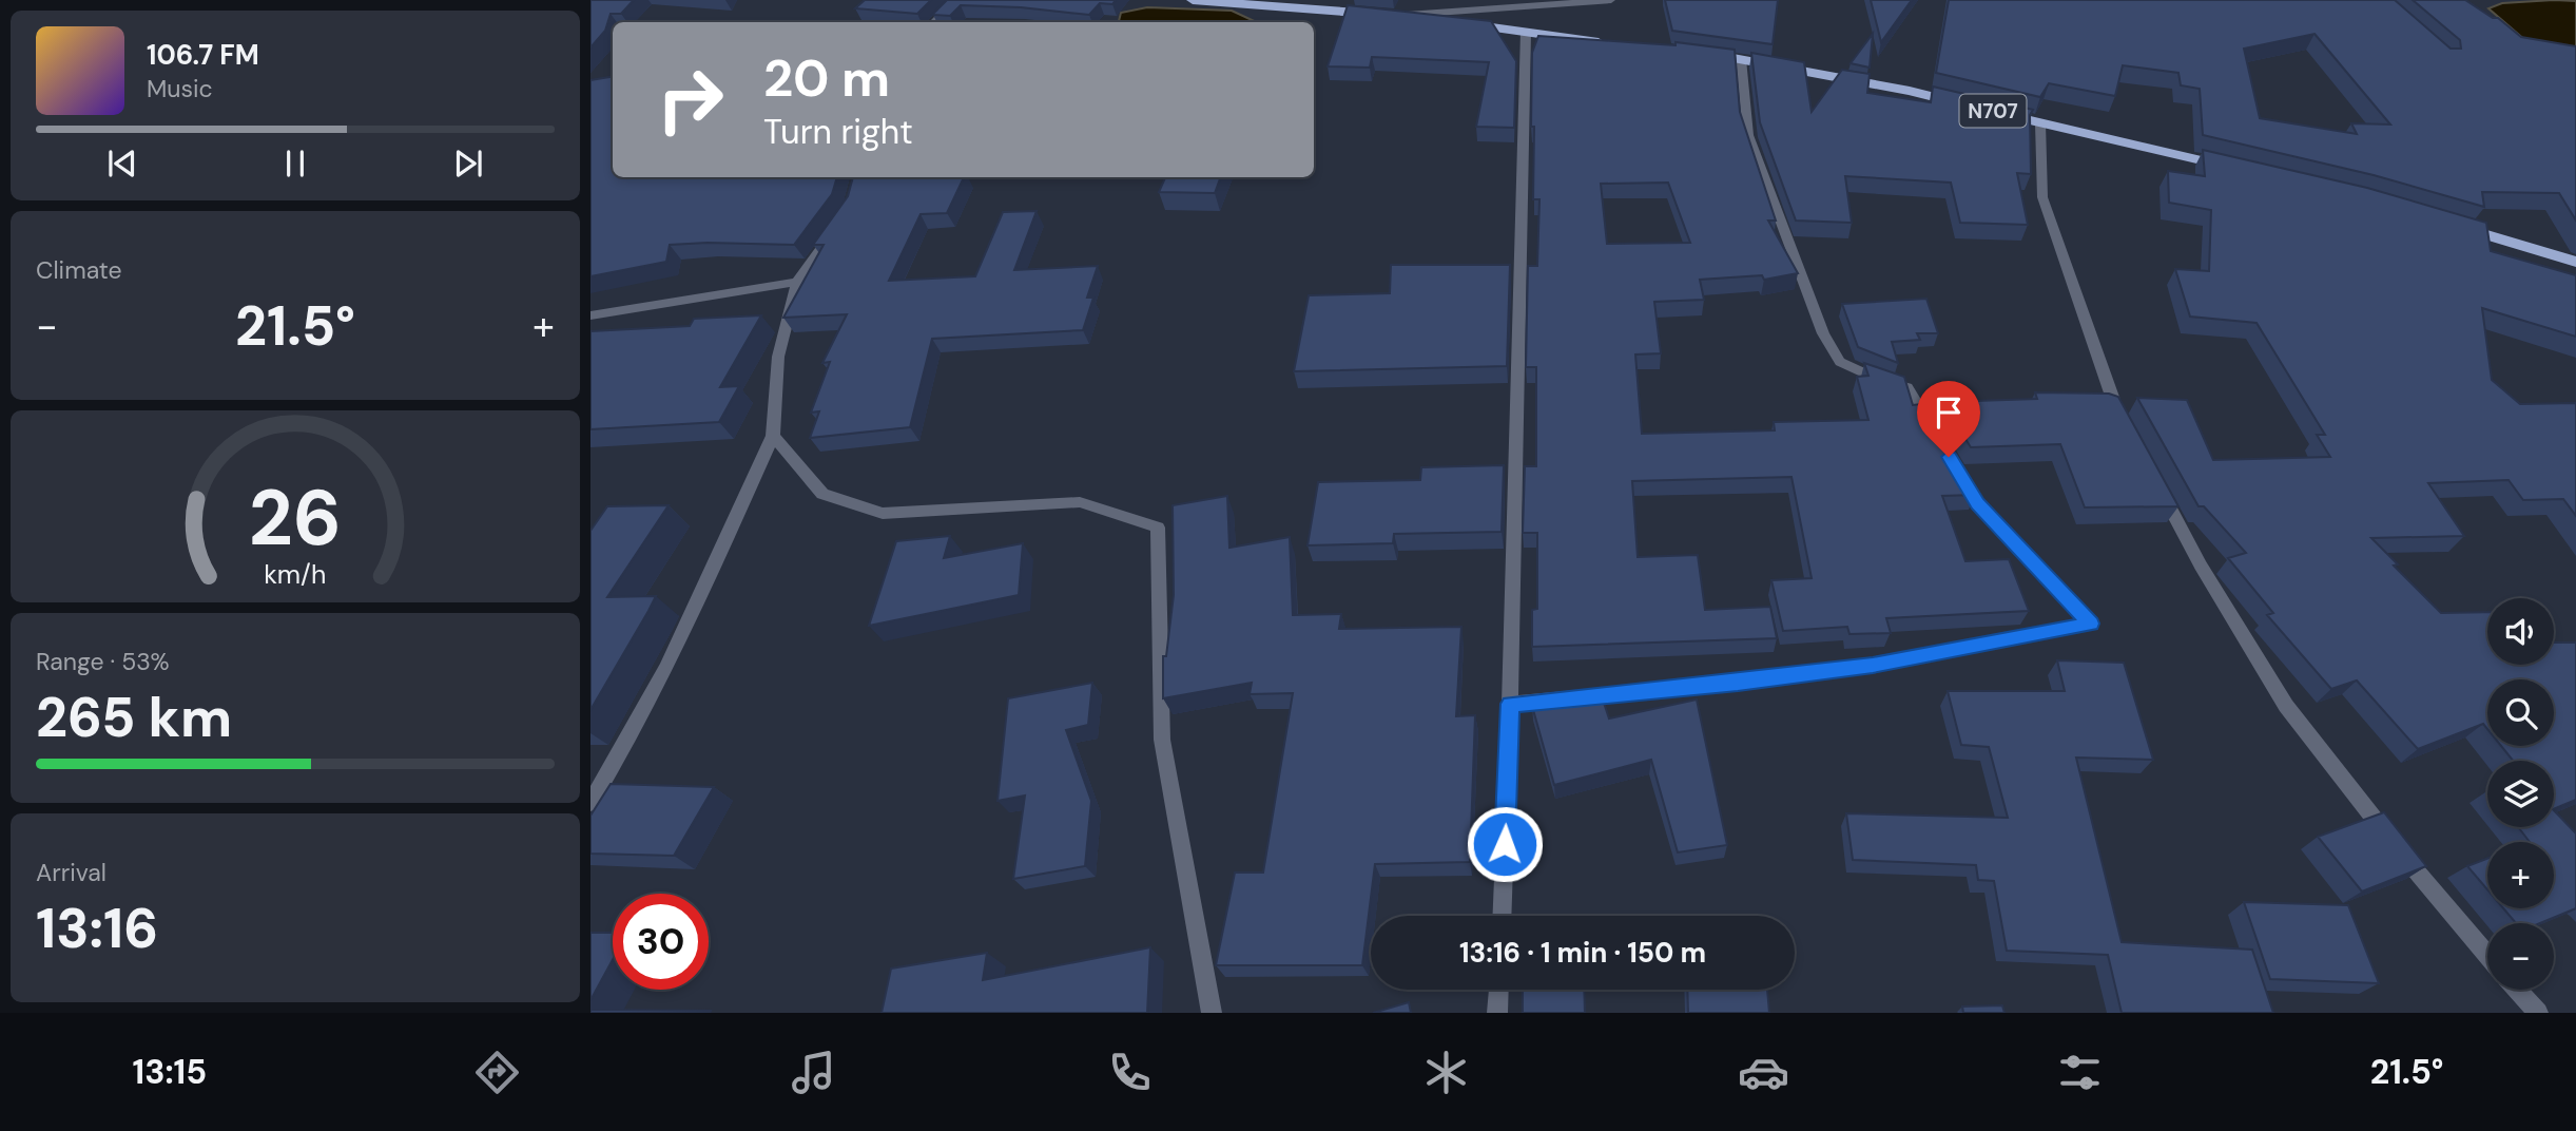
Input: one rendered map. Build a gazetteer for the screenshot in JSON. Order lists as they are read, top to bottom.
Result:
{
  "streets": {
    "highway": ["N707"]
  },
  "page": {
    "turn": ["20 m", "Turn right"],
    "song": ["106.7 FM", "Music"],
    "tile": [
      "Climate",
      ["Range · 53%", "265 km"],
      ["Arrival", "13:16"]
    ],
    "heat": ["−", "21.5°", "+"],
    "map_buttons": ["+", "−"],
    "limit": "30",
    "trip": "13:16 · 1 min · 150 m",
    "tabs": ["13:15", "21.5°"],
    "gauge": ["26", "km/h"]
  }
}
